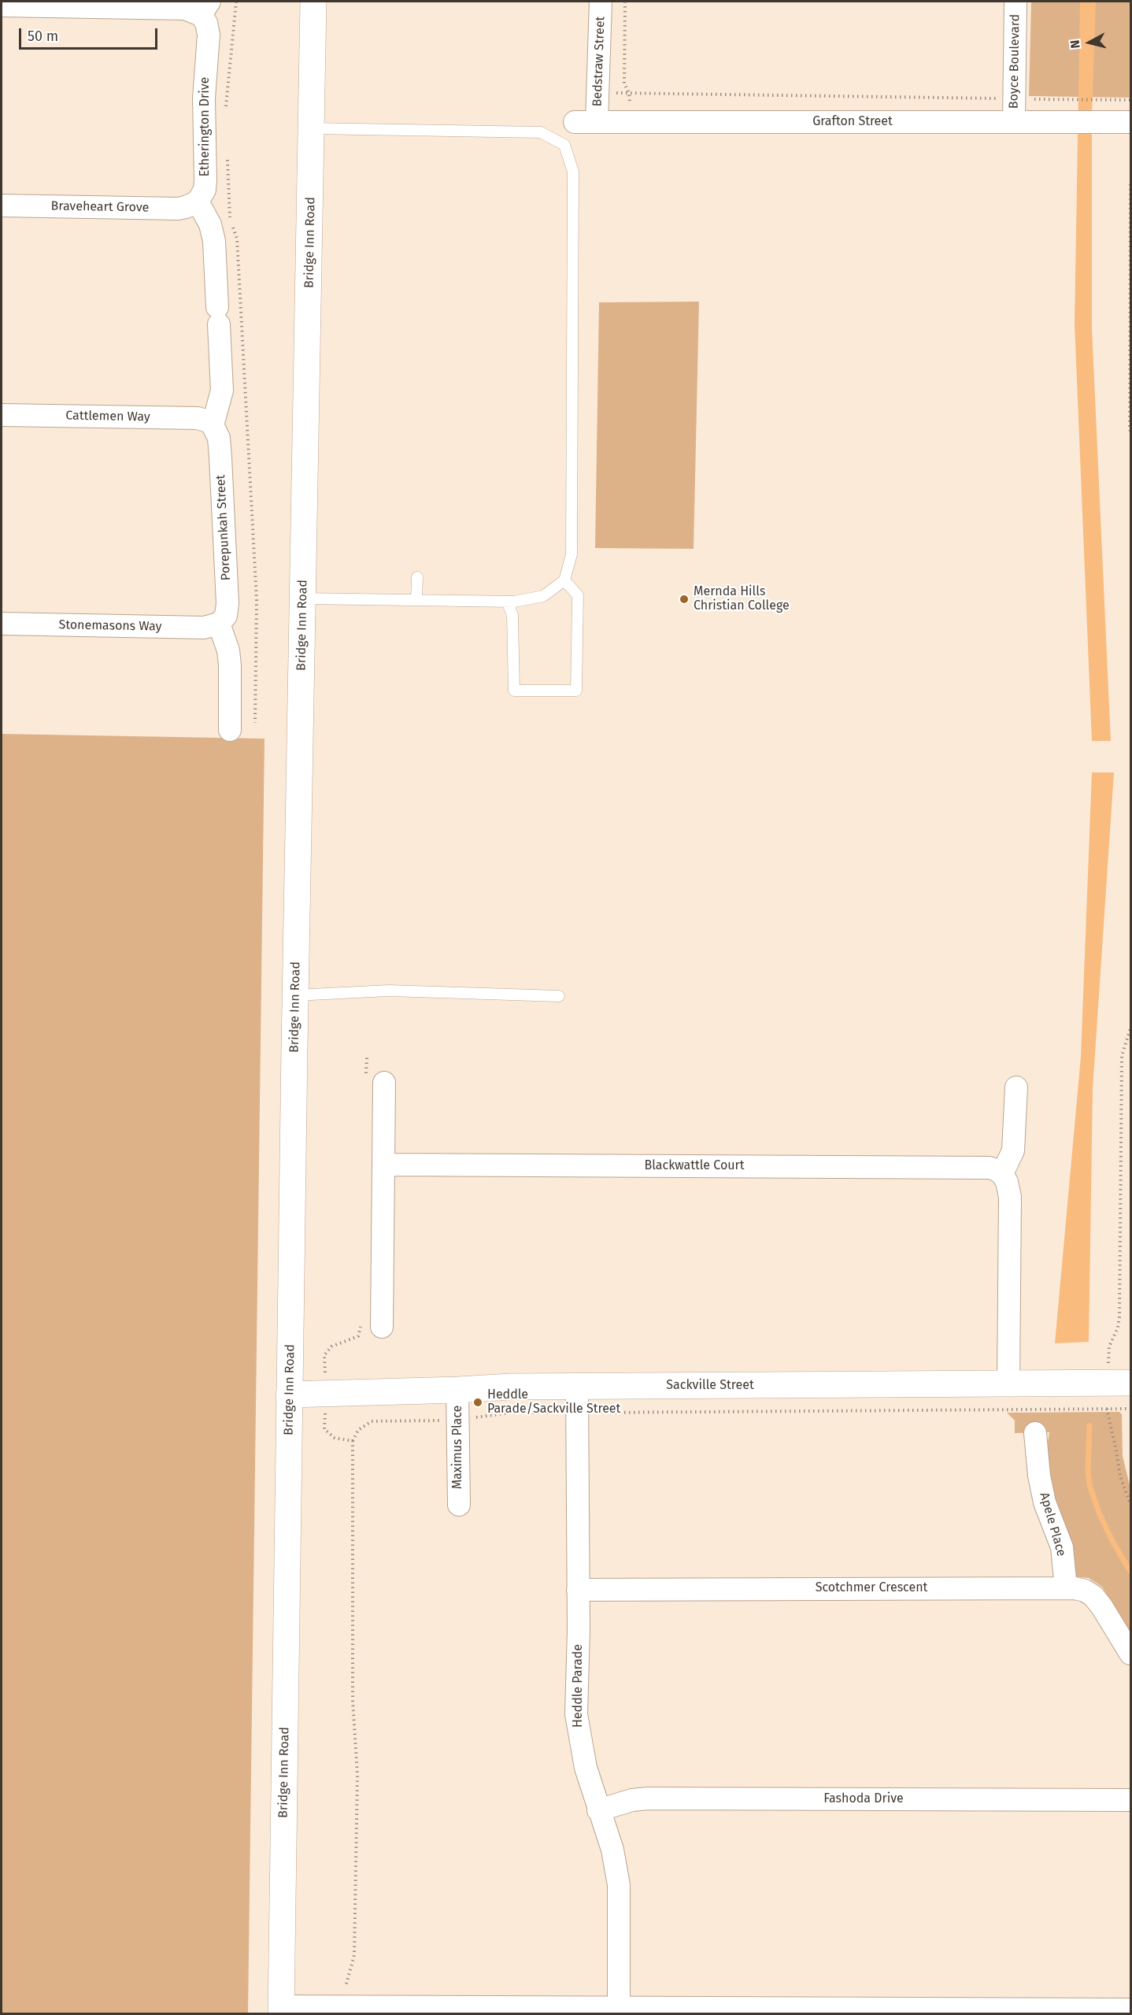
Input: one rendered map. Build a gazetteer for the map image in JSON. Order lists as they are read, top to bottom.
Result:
{
  "streets": {
    "main road": ["Bridge Inn Road", "Sackville Street"],
    "street": [
      "Bedstraw Street",
      "Boyce Boulevard",
      "Grafton Street",
      "Etherington Drive",
      "Braveheart Grove",
      "Cattlemen Way",
      "Porepunkah Street",
      "Stonemasons Way",
      "Blackwattle Court",
      "Maximus Place",
      "Apele Place",
      "Scotchmer Crescent",
      "Heddle Parade",
      "Fashoda Drive"
    ]
  },
  "crossings": [
    ["Bedstraw Street", "Grafton Street"],
    ["Boyce Boulevard", "Grafton Street"],
    ["Etherington Drive", "Braveheart Grove"],
    ["Bridge Inn Road", "Sackville Street"],
    ["Cattlemen Way", "Porepunkah Street"],
    ["Porepunkah Street", "Stonemasons Way"],
    ["Sackville Street", "Maximus Place"],
    ["Sackville Street", "Heddle Parade"],
    ["Apele Place", "Scotchmer Crescent"],
    ["Scotchmer Crescent", "Heddle Parade"],
    ["Heddle Parade", "Fashoda Drive"]
  ],
  "places": ["Mernda Hills Christian College", "Heddle Parade/Sackville Street"],
  "scale_bar": "50 m",
  "north": "left"
}
